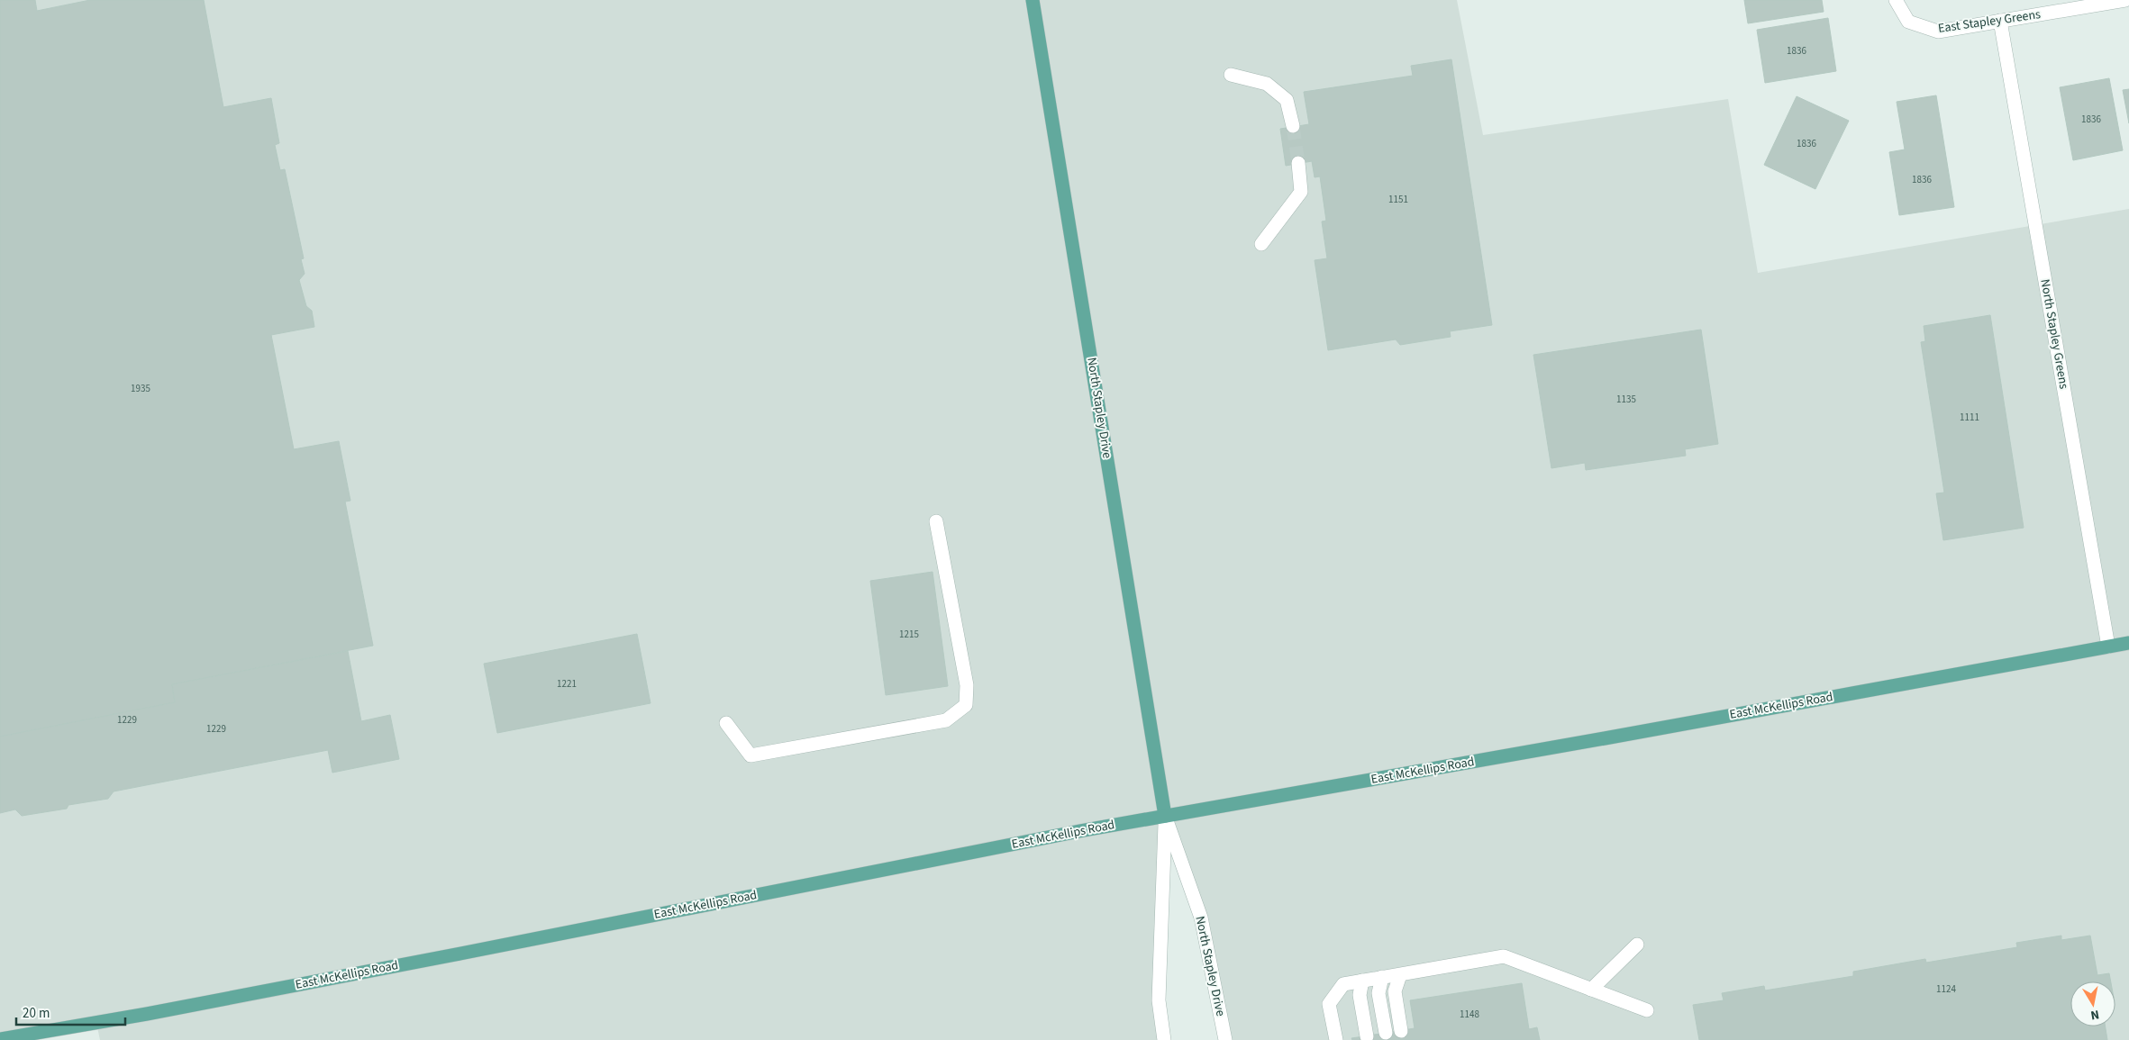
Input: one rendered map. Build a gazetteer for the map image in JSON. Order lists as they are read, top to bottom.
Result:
{
  "streets": {
    "main road": ["North Stapley Drive", "East McKellips Road"],
    "street": ["East Stapley Greens", "North Stapley Greens"]
  },
  "crossings": [
    ["East Stapley Greens", "North Stapley Greens"],
    ["North Stapley Greens", "East McKellips Road"],
    ["North Stapley Drive", "East McKellips Road"]
  ],
  "house_numbers": [
    "1836",
    "1836",
    "1836",
    "1836",
    "1151",
    "1935",
    "1135",
    "1111",
    "1215",
    "1221",
    "1229",
    "1229",
    "1124",
    "1148"
  ],
  "scale_bar": "20 m",
  "north": "bottom"
}
